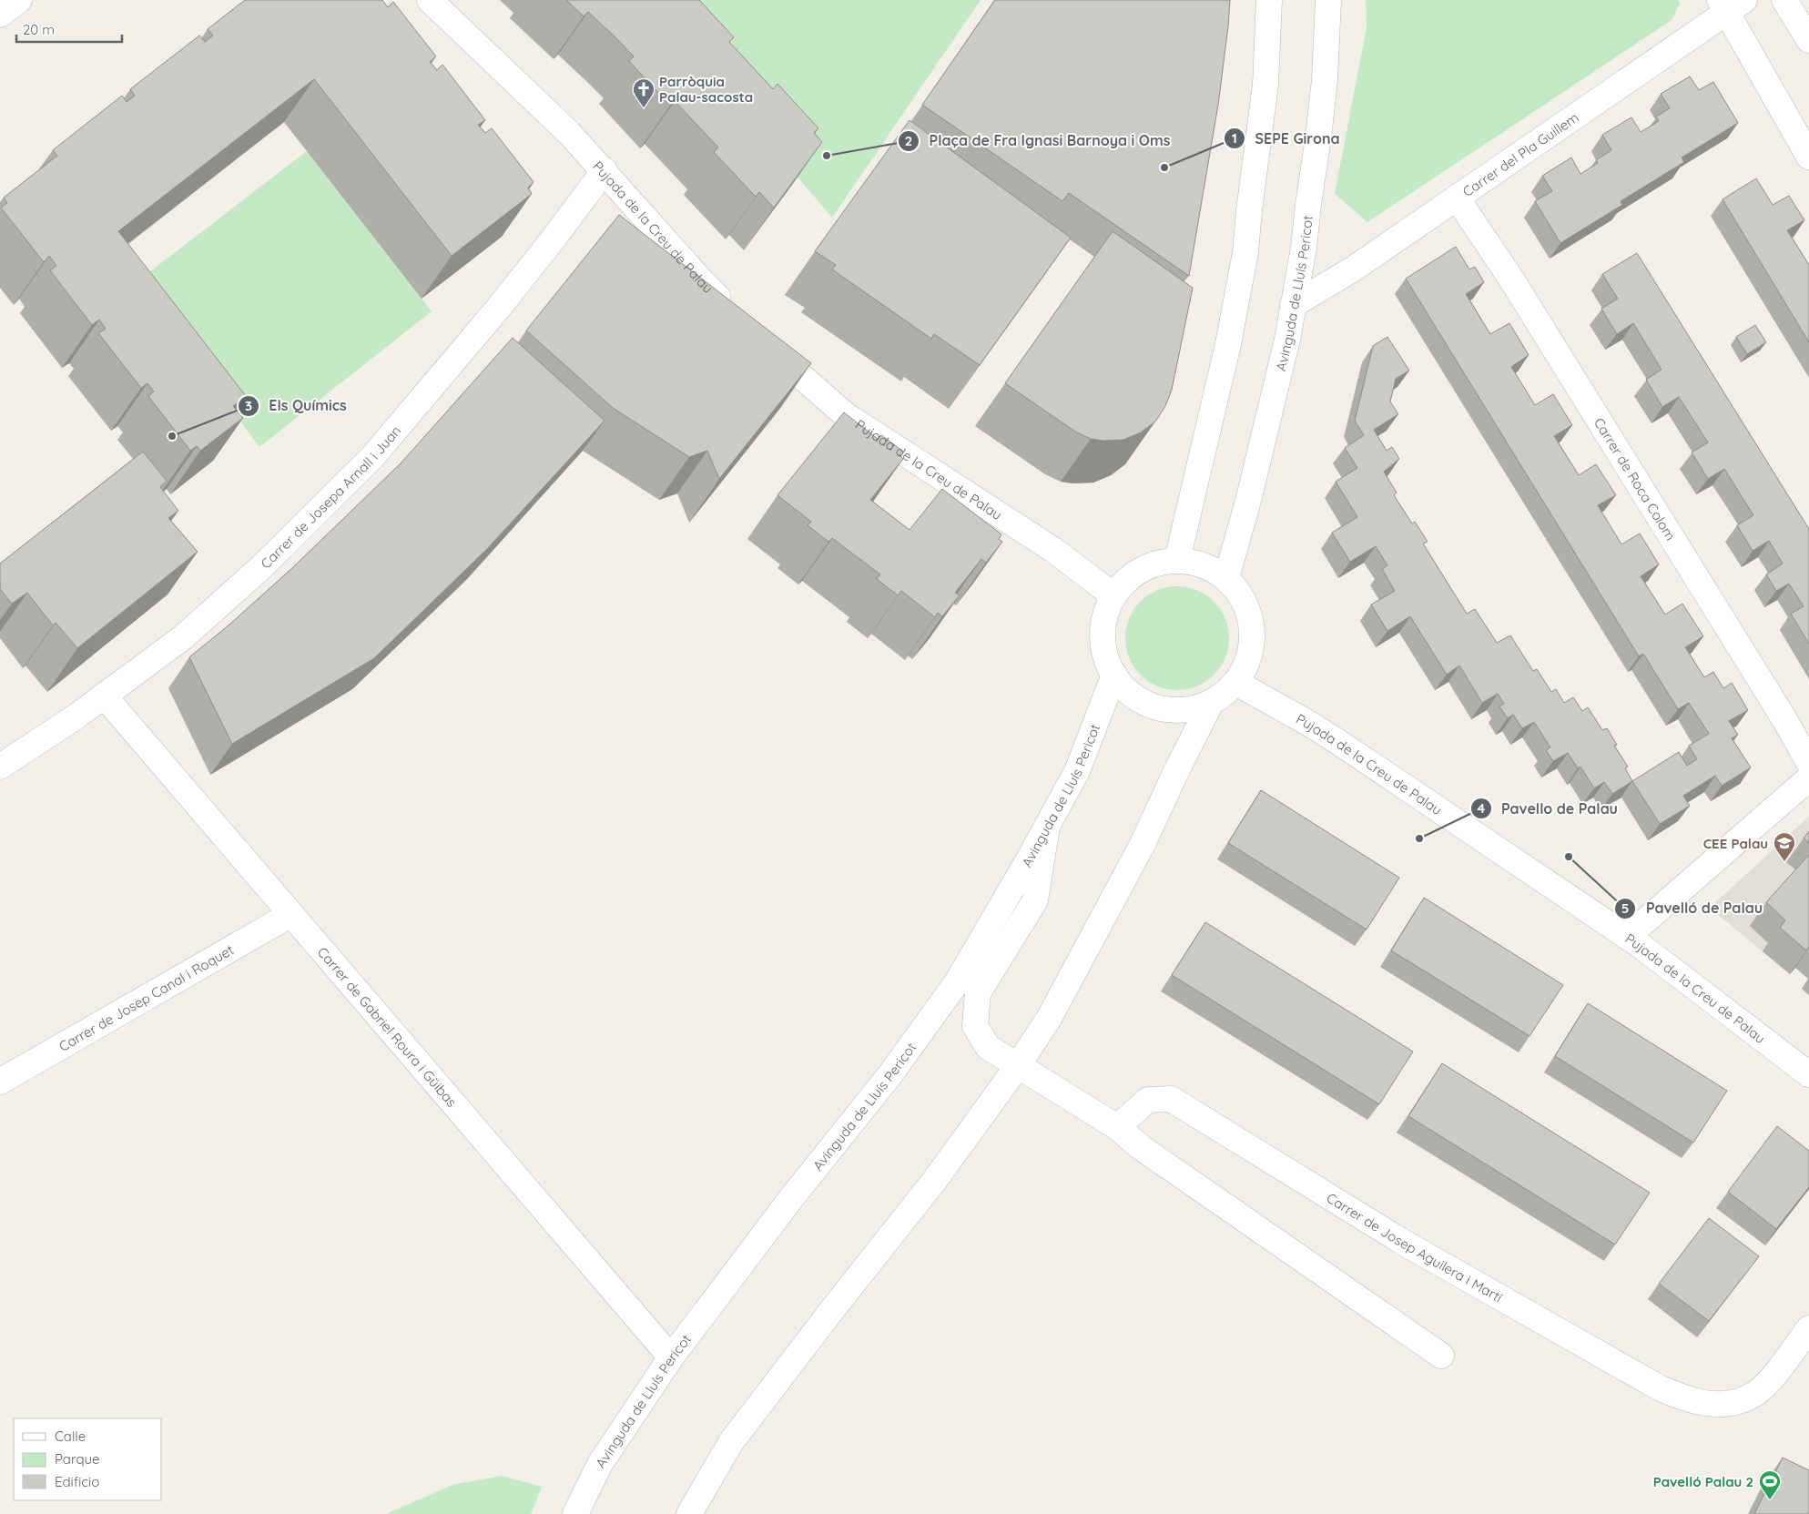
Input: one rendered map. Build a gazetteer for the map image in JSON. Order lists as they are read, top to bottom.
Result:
{
  "streets": {
    "street": [
      "Carrer del Pla Guillem",
      "Pujada de la Creu de Palau",
      "Avinguda de Lluís Pericot",
      "Carrer de Roca Colom",
      "Carrer de Josepa Arnall i Juan",
      "Carrer de Josep Canal i Roquet",
      "Carrer de Gabriel Roura i Güibas",
      "Carrer de Josep Aguilera i Martí"
    ]
  },
  "crossings": [
    ["Carrer del Pla Guillem", "Avinguda de Lluís Pericot"],
    ["Carrer del Pla Guillem", "Carrer de Roca Colom"],
    ["Pujada de la Creu de Palau", "Avinguda de Lluís Pericot"],
    ["Pujada de la Creu de Palau", "Carrer de Josepa Arnall i Juan"],
    ["Avinguda de Lluís Pericot", "Carrer de Gabriel Roura i Güibas"],
    ["Carrer de Josepa Arnall i Juan", "Carrer de Gabriel Roura i Güibas"],
    ["Carrer de Josep Canal i Roquet", "Carrer de Gabriel Roura i Güibas"]
  ],
  "places": {
    "church": ["Parròquia Palau-sacosta"],
    "other": [
      "Plaça de Fra Ignasi Barnoya i Oms",
      "SEPE Girona",
      "Els Químics",
      "Pavello de Palau",
      "Pavelló de Palau"
    ],
    "school or university": ["CEE Palau"],
    "sports": ["Pavelló Palau 2"]
  },
  "legend": ["Calle", "Parque", "Edificio"],
  "scale_bar": "20 m"
}
